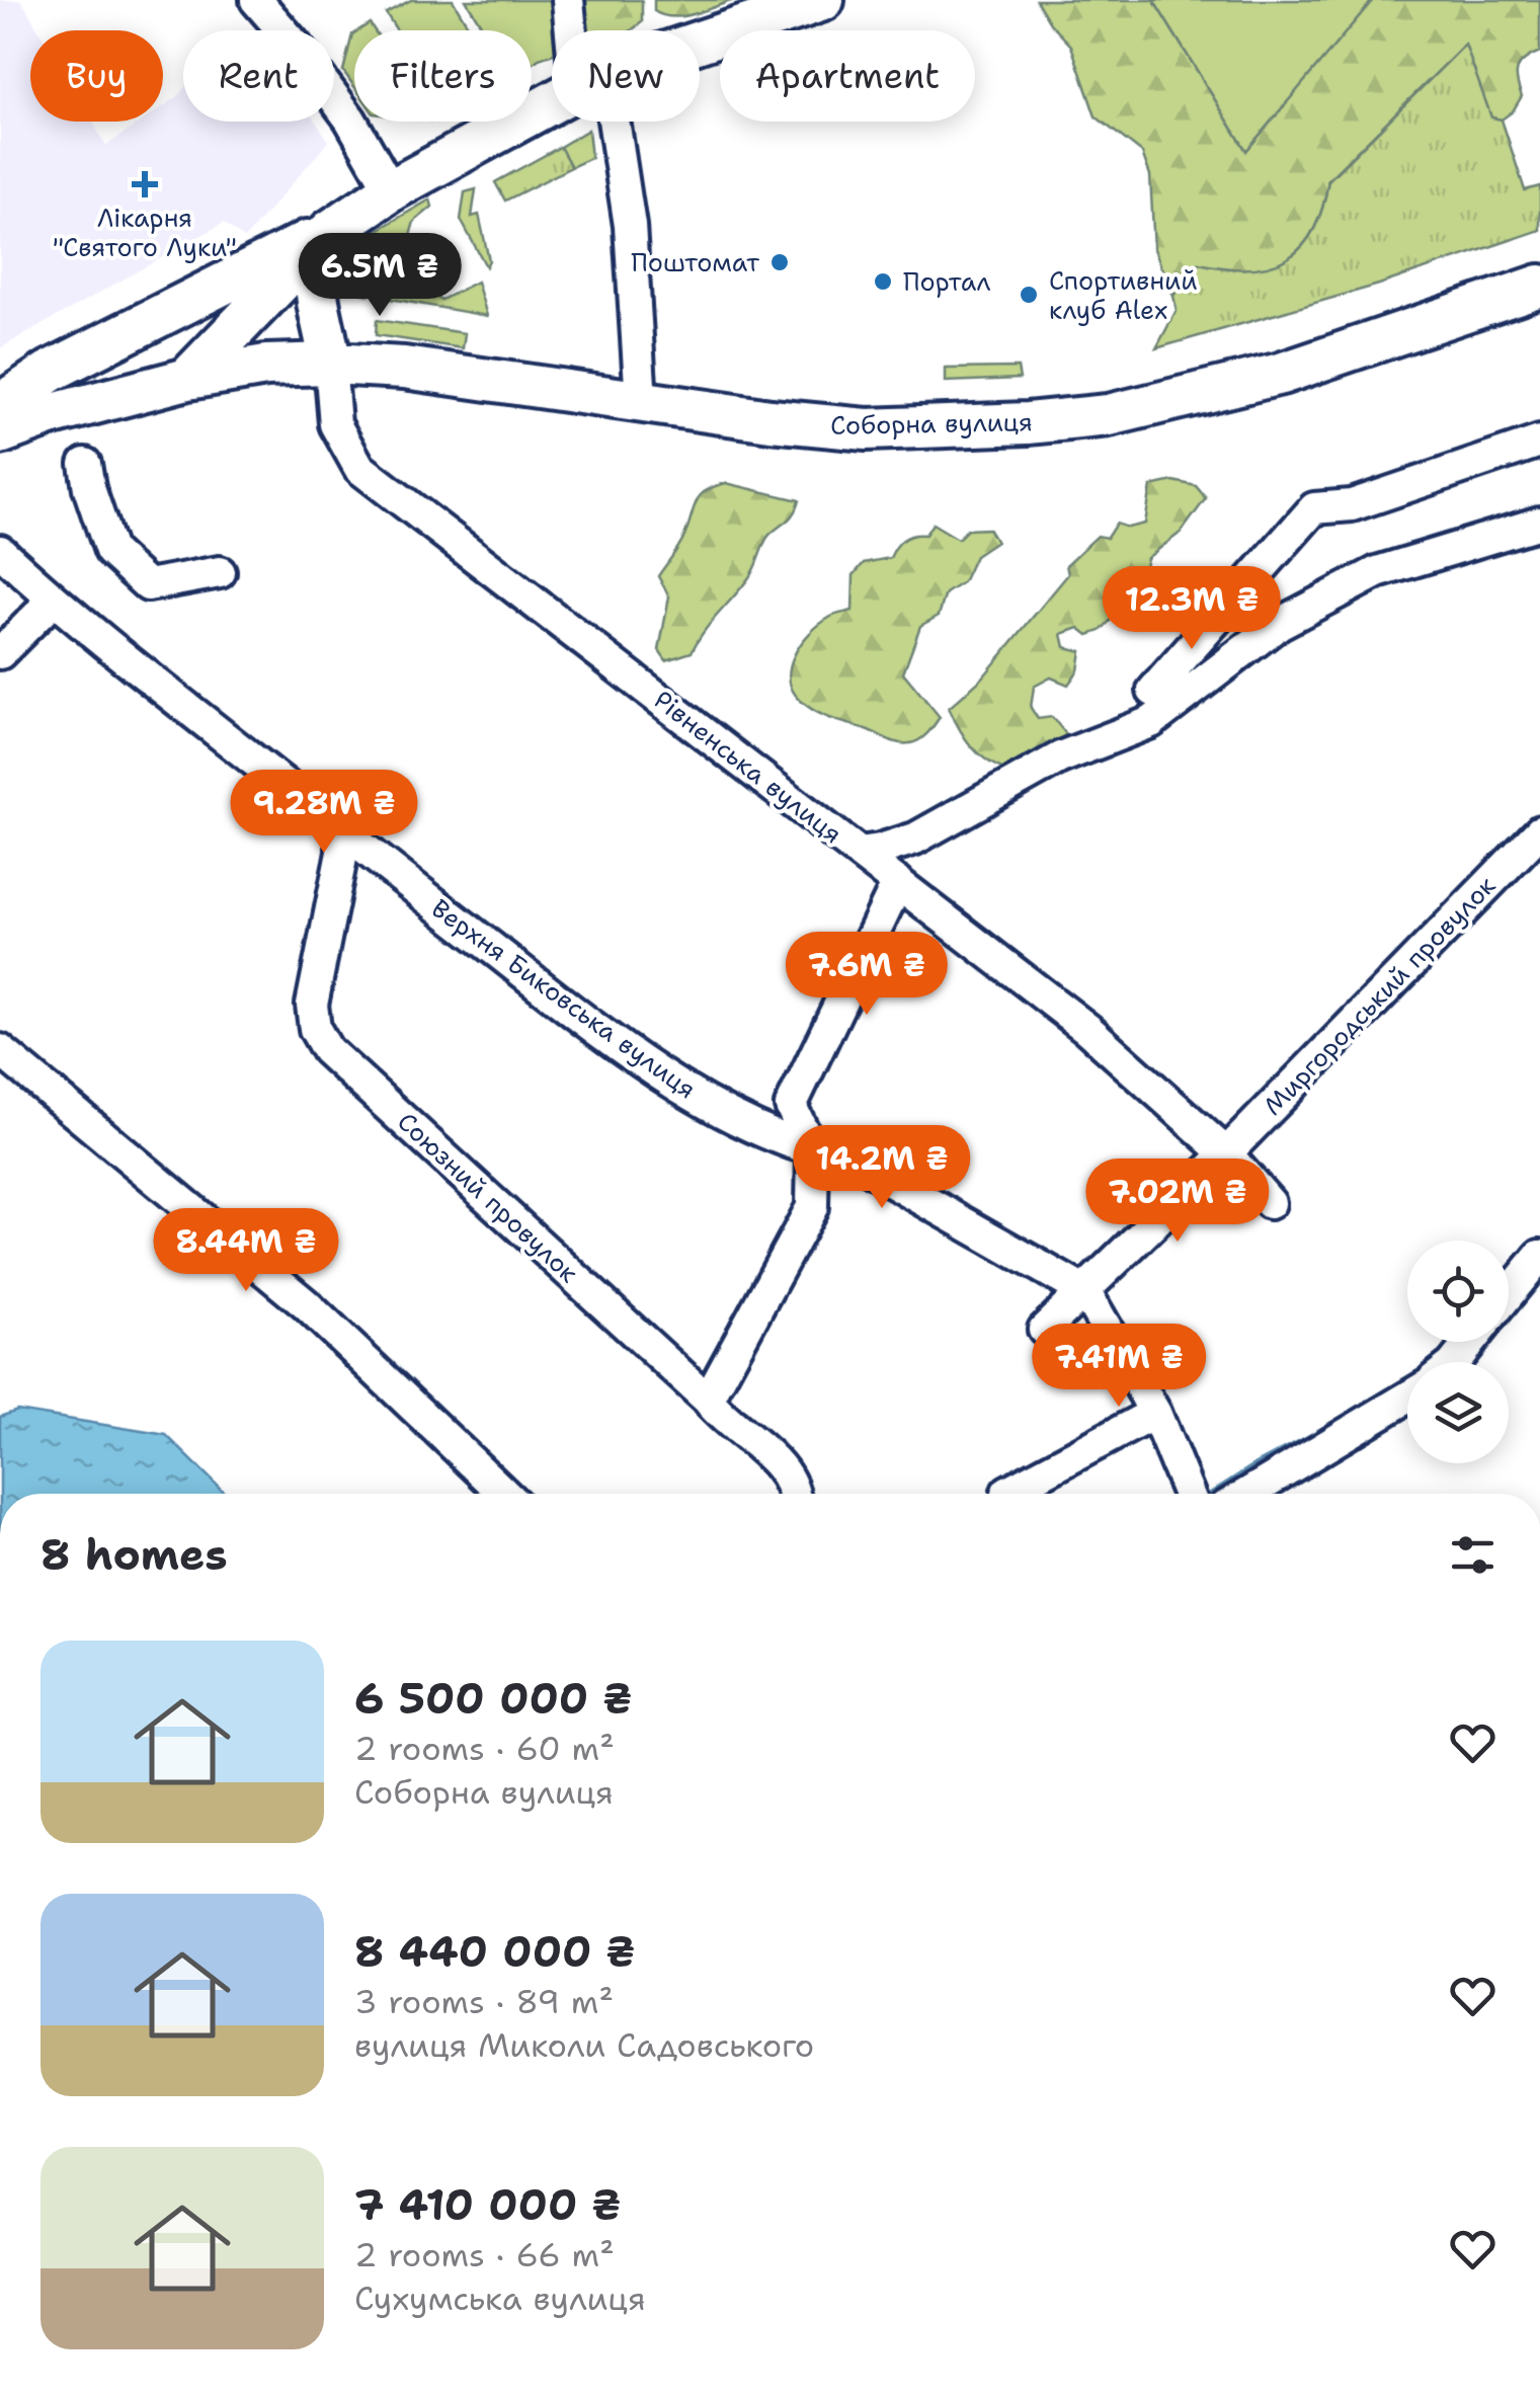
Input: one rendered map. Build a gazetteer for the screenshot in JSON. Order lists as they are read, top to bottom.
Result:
{
  "streets": {
    "main road": ["Соборна вулиця"],
    "street": [
      "Рівненська вулиця",
      "Миргородський провулок",
      "Верхня Биковська вулиця",
      "Союзний провулок"
    ]
  },
  "crossings": [
    ["Соборна вулиця", "Рівненська вулиця"],
    ["Миргородський провулок", "Верхня Биковська вулиця"],
    ["Верхня Биковська вулиця", "Союзний провулок"]
  ],
  "places": {
    "health": ["Лікарня \"Святого Луки\""],
    "other": ["Поштомат", "Портал", "Спортивний клуб Alex"]
  },
  "page": {
    "chip": [
      "Buy",
      "Rent",
      "Filters",
      "New",
      "Apartment"
    ],
    "price": [
      "6.5M ₴",
      "12.3M ₴",
      "9.28M ₴",
      "7.6M ₴",
      "14.2M ₴",
      "7.02M ₴",
      "8.44M ₴",
      "7.41M ₴"
    ],
    "heading": "8 homes",
    "list": [
      {
        "name": "6 500 000 ₴",
        "note": "2 rooms · 60 m² · Соборна вулиця"
      },
      {
        "name": "8 440 000 ₴",
        "note": "3 rooms · 89 m² · вулиця Миколи Садовського"
      },
      {
        "name": "7 410 000 ₴",
        "note": "2 rooms · 66 m² · Сухумська вулиця"
      }
    ]
  }
}
